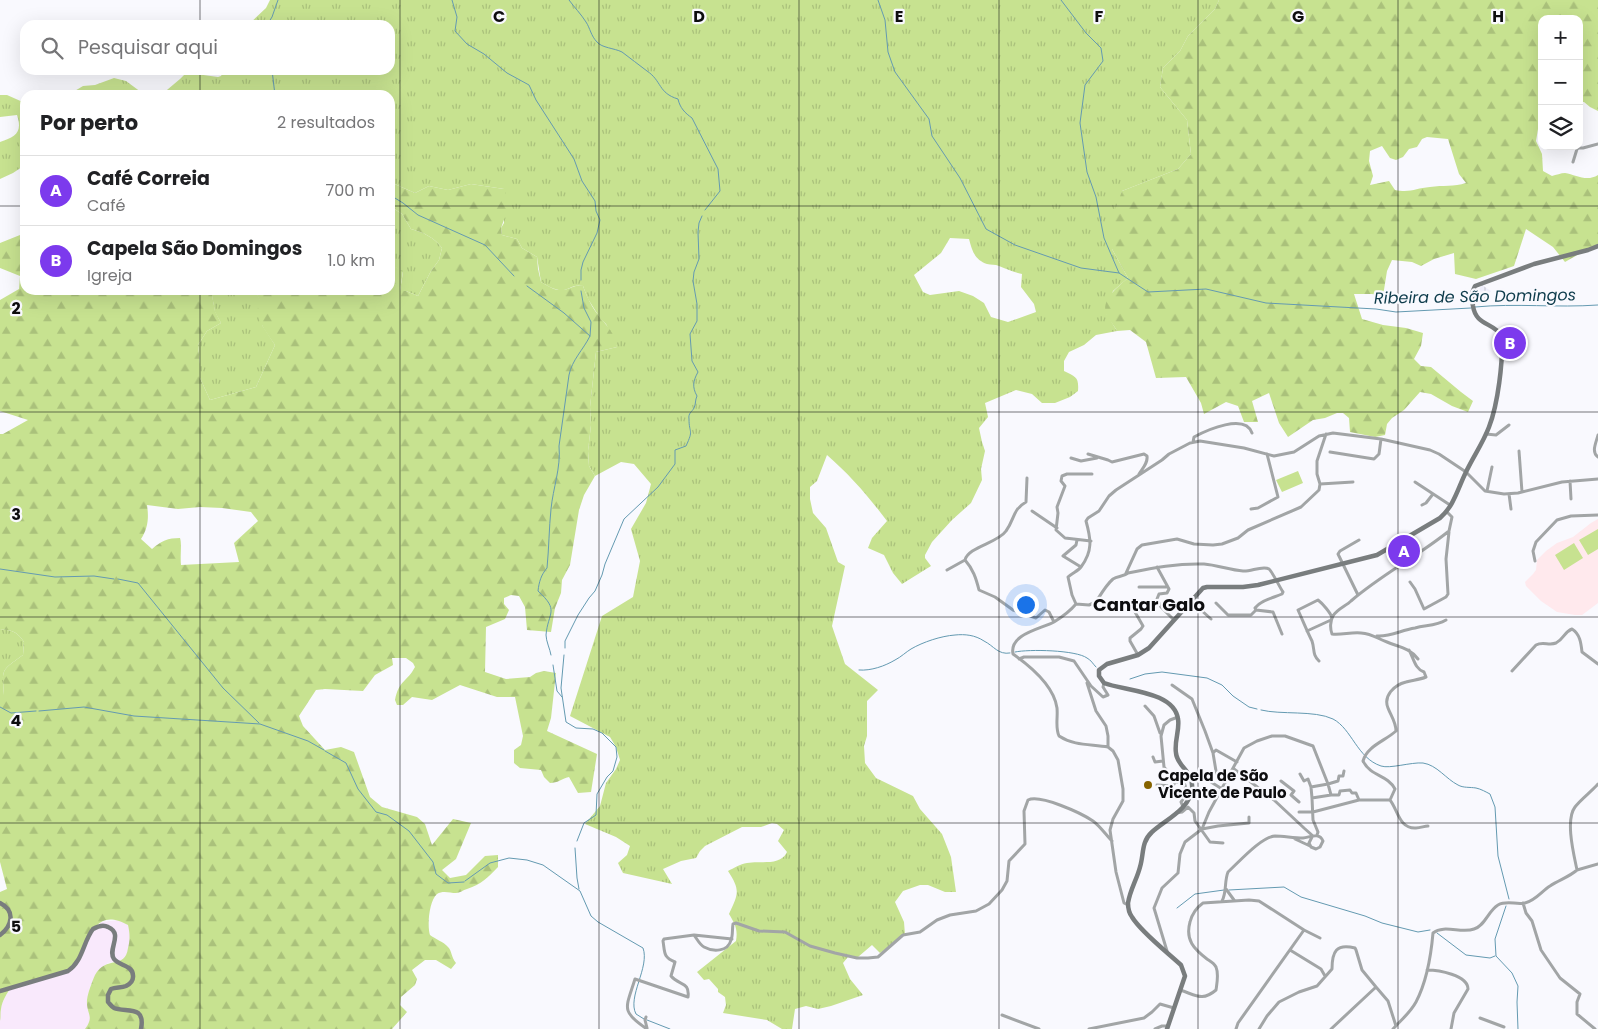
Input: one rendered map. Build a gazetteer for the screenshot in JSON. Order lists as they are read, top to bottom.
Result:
{
  "districts": ["Cantar Galo"],
  "water": ["Ribeira de São Domingos"],
  "places": ["Capela de São Vicente de Paulo"],
  "page": {
    "map_buttons": ["+", "−"],
    "search": "Pesquisar aqui",
    "heading": ["Por perto", "2 resultados"],
    "list": [
      {
        "mark": "A",
        "name": "Café Correia",
        "note": "Café",
        "value": "700 m"
      },
      {
        "mark": "B",
        "name": "Capela São Domingos",
        "note": "Igreja",
        "value": "1.0 km"
      }
    ],
    "pins": ["B", "A"]
  },
  "grid": {
    "columns": [
      "C",
      "D",
      "E",
      "F",
      "G",
      "H"
    ],
    "rows": [
      "2",
      "3",
      "4",
      "5"
    ]
  }
}
